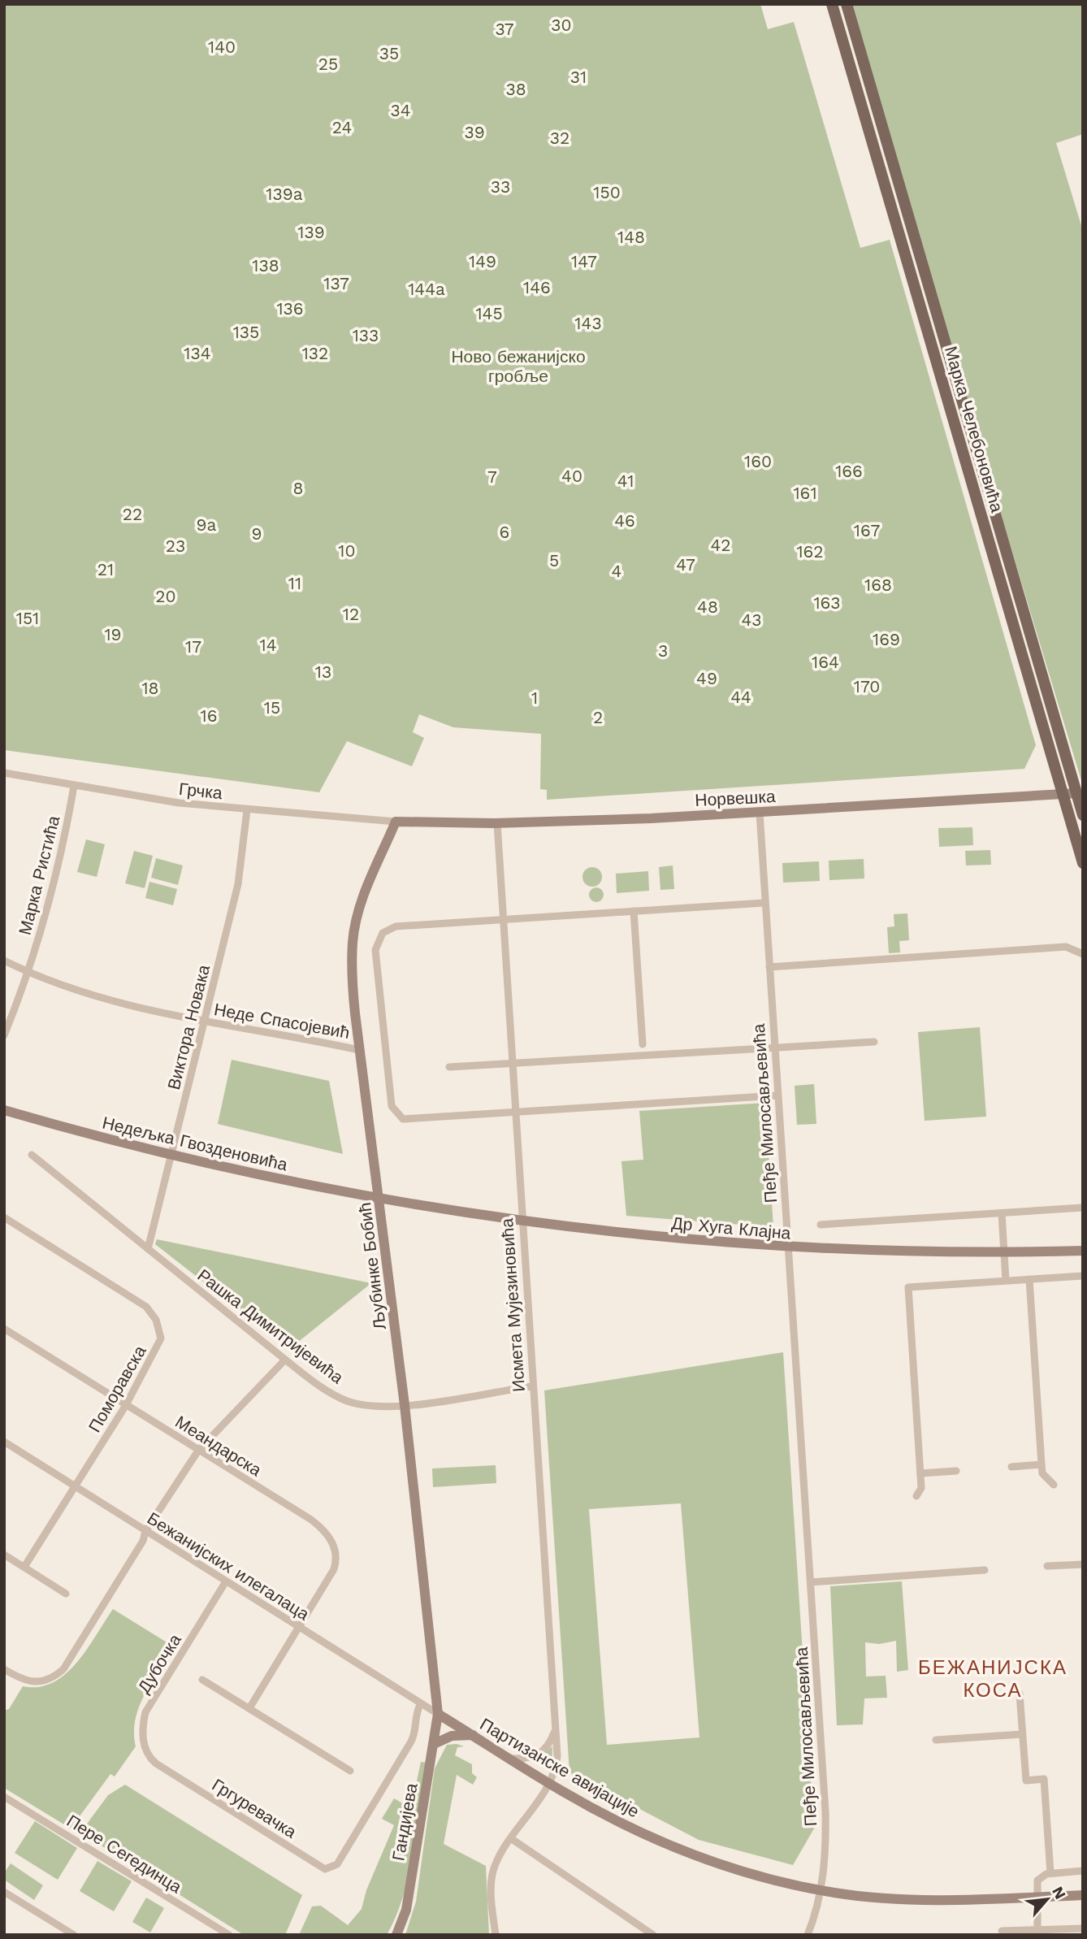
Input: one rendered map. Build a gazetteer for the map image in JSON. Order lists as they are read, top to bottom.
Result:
{
  "streets": {
    "main road": [
      "Марка Челебоновића",
      "Норвешка",
      "Недељка Гвозденовића",
      "Др Хуга Клајна",
      "Љубинке Бобић",
      "Партизанске авијације",
      "Гандијева"
    ],
    "street": [
      "Грчка",
      "Марка Ристића",
      "Неде Спасојевић",
      "Виктора Новака",
      "Пеђе Милосављевића",
      "Исмета Мујезиновића",
      "Рашка Димитријевића",
      "Поморавска",
      "Меандарска",
      "Бежанијских илегалаца",
      "Дубочка",
      "Гргуревачка",
      "Пере Сегединца"
    ]
  },
  "crossings": [
    ["Марка Челебоновића", "Норвешка"],
    ["Грчка", "Норвешка"],
    ["Грчка", "Марка Ристића"],
    ["Грчка", "Виктора Новака"],
    ["Грчка", "Љубинке Бобић"],
    ["Норвешка", "Пеђе Милосављевића"],
    ["Норвешка", "Љубинке Бобић"],
    ["Норвешка", "Исмета Мујезиновића"],
    ["Марка Ристића", "Неде Спасојевић"],
    ["Неде Спасојевић", "Виктора Новака"],
    ["Неде Спасојевић", "Љубинке Бобић"],
    ["Виктора Новака", "Недељка Гвозденовића"],
    ["Виктора Новака", "Рашка Димитријевића"],
    ["Пеђе Милосављевића", "Др Хуга Клајна"],
    ["Пеђе Милосављевића", "Партизанске авијације"],
    ["Недељка Гвозденовића", "Др Хуга Клајна"],
    ["Недељка Гвозденовића", "Љубинке Бобић"],
    ["Др Хуга Клајна", "Љубинке Бобић"],
    ["Др Хуга Клајна", "Исмета Мујезиновића"],
    ["Љубинке Бобић", "Рашка Димитријевића"],
    ["Љубинке Бобић", "Бежанијских илегалаца"],
    ["Љубинке Бобић", "Партизанске авијације"],
    ["Љубинке Бобић", "Гандијева"],
    ["Исмета Мујезиновића", "Рашка Димитријевића"],
    ["Исмета Мујезиновића", "Партизанске авијације"],
    ["Поморавска", "Меандарска"],
    ["Поморавска", "Бежанијских илегалаца"],
    ["Меандарска", "Бежанијских илегалаца"],
    ["Бежанијских илегалаца", "Дубочка"],
    ["Бежанијских илегалаца", "Партизанске авијације"],
    ["Бежанијских илегалаца", "Гргуревачка"],
    ["Бежанијских илегалаца", "Гандијева"],
    ["Дубочка", "Гргуревачка"],
    ["Партизанске авијације", "Гандијева"]
  ],
  "districts": ["БЕЖАНИЈСКА КОСА"],
  "parks": [
    "30",
    "37",
    "140",
    "35",
    "25",
    "31",
    "38",
    "34",
    "24",
    "39",
    "32",
    "33",
    "150",
    "139a",
    "139",
    "148",
    "149",
    "147",
    "138",
    "137",
    "146",
    "144a",
    "136",
    "145",
    "143",
    "135",
    "133",
    "134",
    "132",
    "Ново бежанијско гробље",
    "160",
    "166",
    "40",
    "7",
    "41",
    "8",
    "161",
    "22",
    "46",
    "9a",
    "167",
    "6",
    "9",
    "42",
    "23",
    "10",
    "162",
    "5",
    "47",
    "21",
    "4",
    "11",
    "168",
    "20",
    "163",
    "48",
    "12",
    "151",
    "43",
    "19",
    "169",
    "14",
    "17",
    "3",
    "164",
    "13",
    "49",
    "170",
    "18",
    "44",
    "1",
    "15",
    "16",
    "2"
  ],
  "north": "top right"
}
